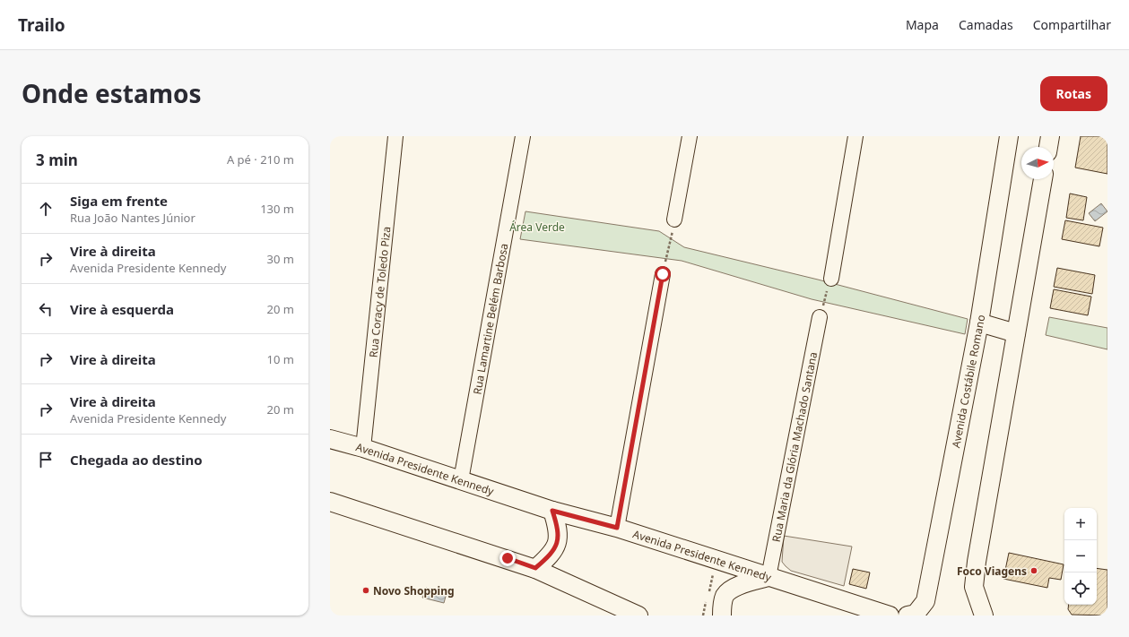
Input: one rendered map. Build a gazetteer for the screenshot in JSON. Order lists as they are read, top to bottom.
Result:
{
  "streets": {
    "main road": ["Avenida Costábile Romano", "Avenida Presidente Kennedy"],
    "street": ["Rua Coracy de Toledo Piza", "Rua Lamartine Belém Barbosa", "Rua Maria da Glória Machado Santana"]
  },
  "crossings": [
    ["Rua Coracy de Toledo Piza", "Avenida Presidente Kennedy"],
    ["Rua Lamartine Belém Barbosa", "Avenida Presidente Kennedy"],
    ["Rua Maria da Glória Machado Santana", "Avenida Presidente Kennedy"]
  ],
  "parks": ["Área Verde"],
  "places": ["Foco Viagens", "Novo Shopping"],
  "north": "right",
  "page": {
    "header": "Trailo",
    "nav": ["Mapa", "Camadas", "Compartilhar"],
    "title": "Onde estamos",
    "buttons": "Rotas",
    "heading": ["3 min", "A pé · 210 m"],
    "list": [
      ["Siga em frente", "Rua João Nantes Júnior", "130 m"],
      ["Vire à direita", "Avenida Presidente Kennedy", "30 m"],
      ["Vire à esquerda", "20 m"],
      ["Vire à direita", "10 m"],
      ["Vire à direita", "Avenida Presidente Kennedy", "20 m"],
      "Chegada ao destino"
    ],
    "map_buttons": ["+", "−"]
  }
}
